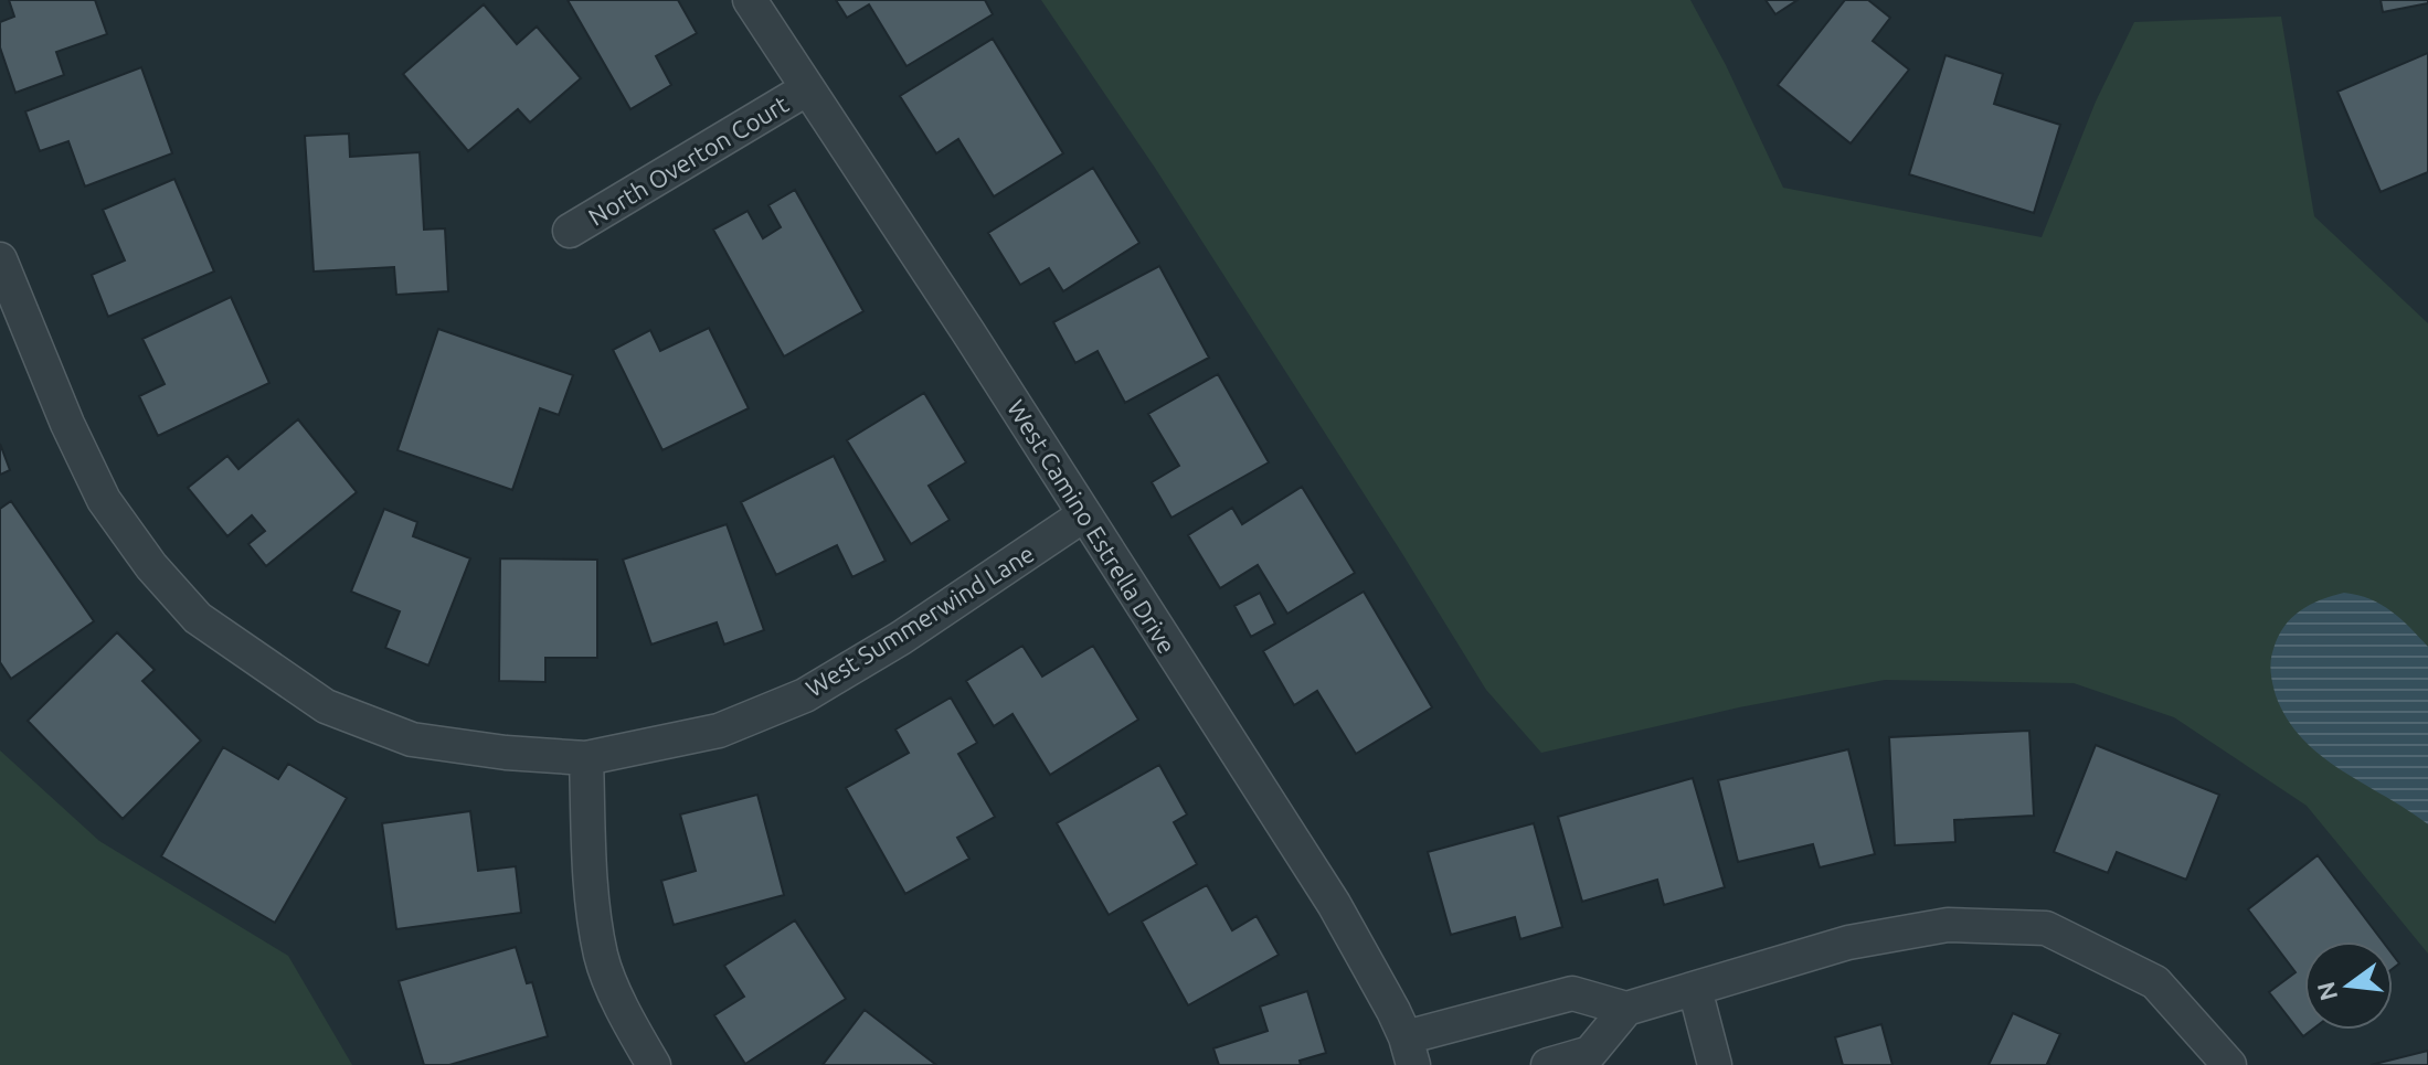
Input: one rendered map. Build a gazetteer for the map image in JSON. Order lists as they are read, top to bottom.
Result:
{
  "streets": {
    "street": ["North Overton Court", "West Camino Estrella Drive", "West Summerwind Lane"]
  },
  "crossings": [
    ["North Overton Court", "West Camino Estrella Drive"],
    ["West Camino Estrella Drive", "West Summerwind Lane"]
  ],
  "north": "left"
}
